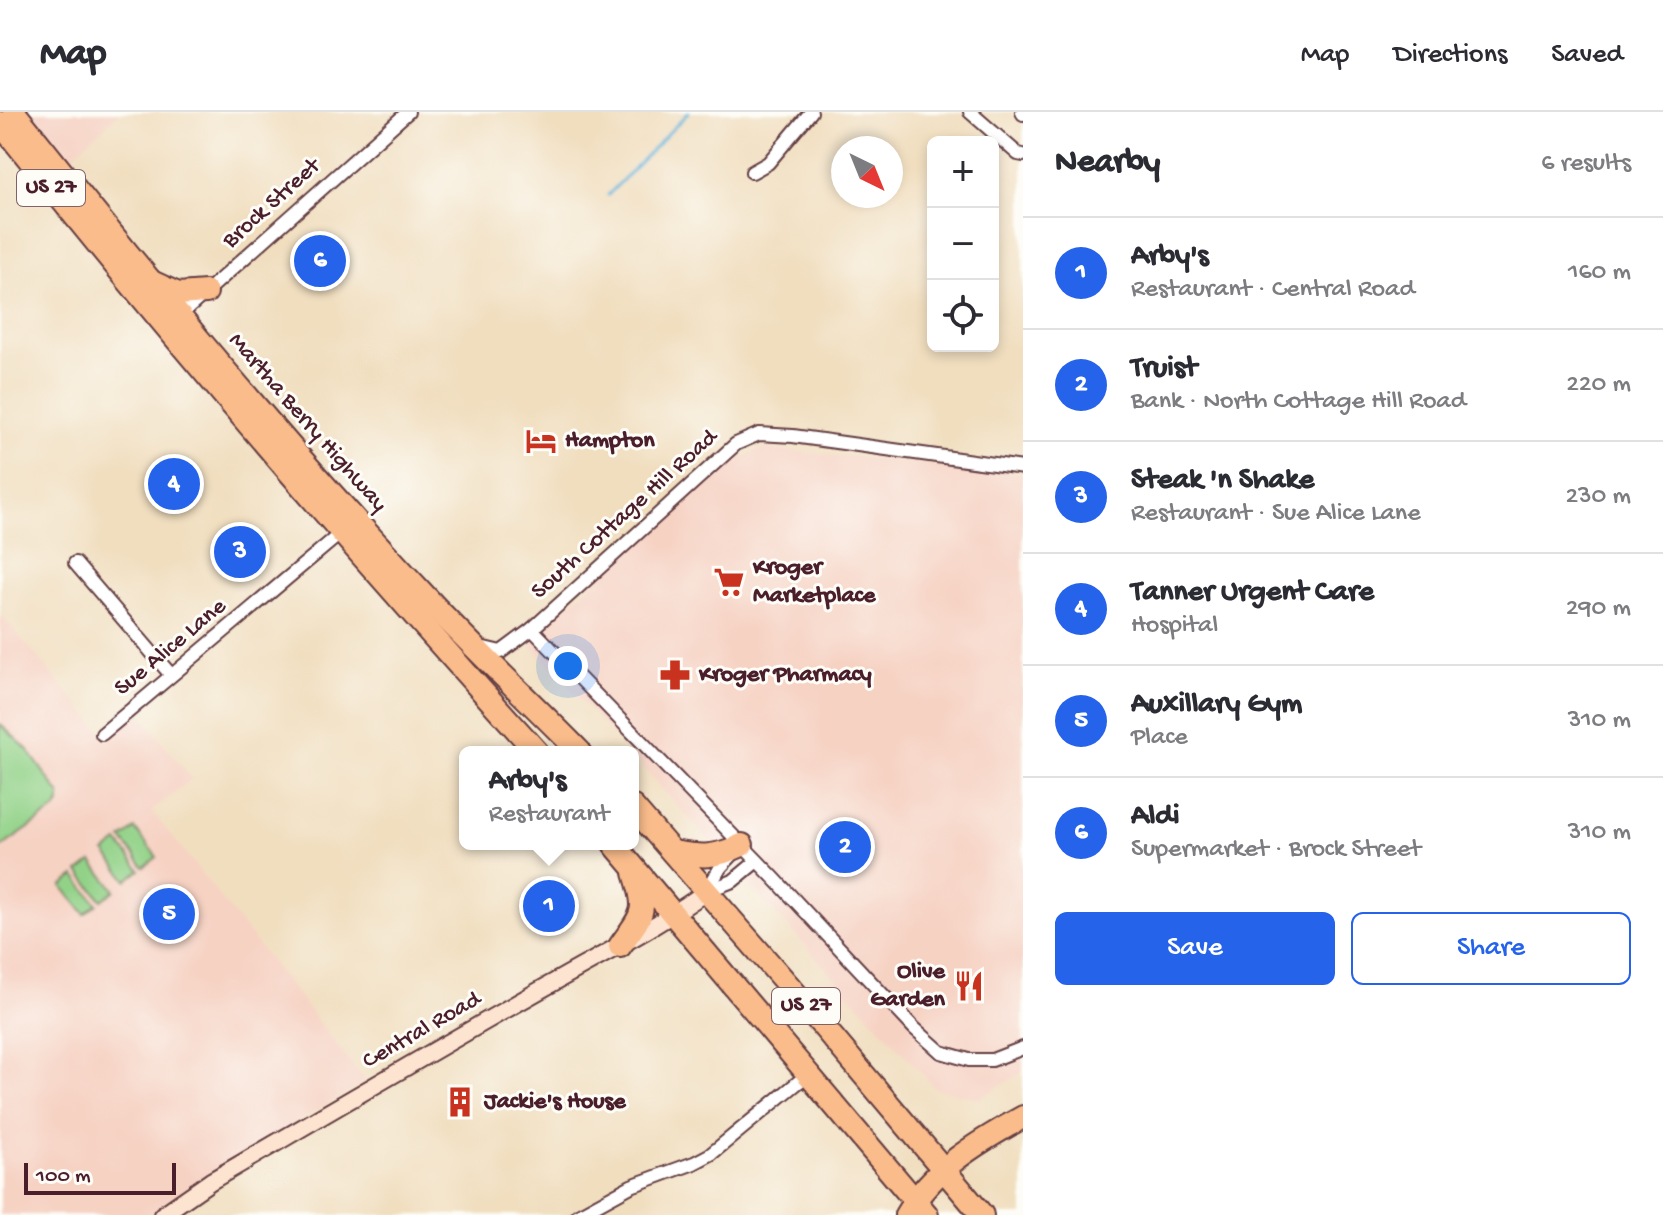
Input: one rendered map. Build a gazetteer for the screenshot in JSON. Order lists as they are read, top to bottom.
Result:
{
  "streets": {
    "highway": ["US 27", "Martha Berry Highway"],
    "street": [
      "Brock Street",
      "South Cottage Hill Road",
      "Sue Alice Lane",
      "Central Road"
    ]
  },
  "crossings": [
    ["US 27", "Central Road"],
    ["Brock Street", "Martha Berry Highway"],
    ["Martha Berry Highway", "Sue Alice Lane"],
    ["South Cottage Hill Road", "Central Road"]
  ],
  "places": {
    "hotel": ["Hampton"],
    "supermarket": ["Kroger Marketplace"],
    "pharmacy": ["Kroger Pharmacy"],
    "restaurant": ["Olive Garden"],
    "building": ["Jackie's House"]
  },
  "scale_bar": "100 m",
  "north": "bottom right",
  "page": {
    "header": "Map",
    "nav": ["Map", "Directions", "Saved"],
    "heading": ["Nearby", "6 results"],
    "map_buttons": ["+", "−"],
    "list": [
      {
        "mark": "1",
        "name": "Arby's",
        "note": "Restaurant · Central Road",
        "value": "160 m"
      },
      {
        "mark": "2",
        "name": "Truist",
        "note": "Bank · North Cottage Hill Road",
        "value": "220 m"
      },
      {
        "mark": "3",
        "name": "Steak 'n Shake",
        "note": "Restaurant · Sue Alice Lane",
        "value": "230 m"
      },
      {
        "mark": "4",
        "name": "Tanner Urgent Care",
        "note": "Hospital",
        "value": "290 m"
      },
      {
        "mark": "5",
        "name": "Auxillary Gym",
        "note": "Place",
        "value": "310 m"
      },
      {
        "mark": "6",
        "name": "Aldi",
        "note": "Supermarket · Brock Street",
        "value": "310 m"
      }
    ],
    "pins": [
      "6",
      "4",
      "3",
      "2",
      "1",
      "5"
    ],
    "popup": ["Arby's", "Restaurant"],
    "buttons": ["Save", "Share"],
    "scale": "100 m"
  }
}
